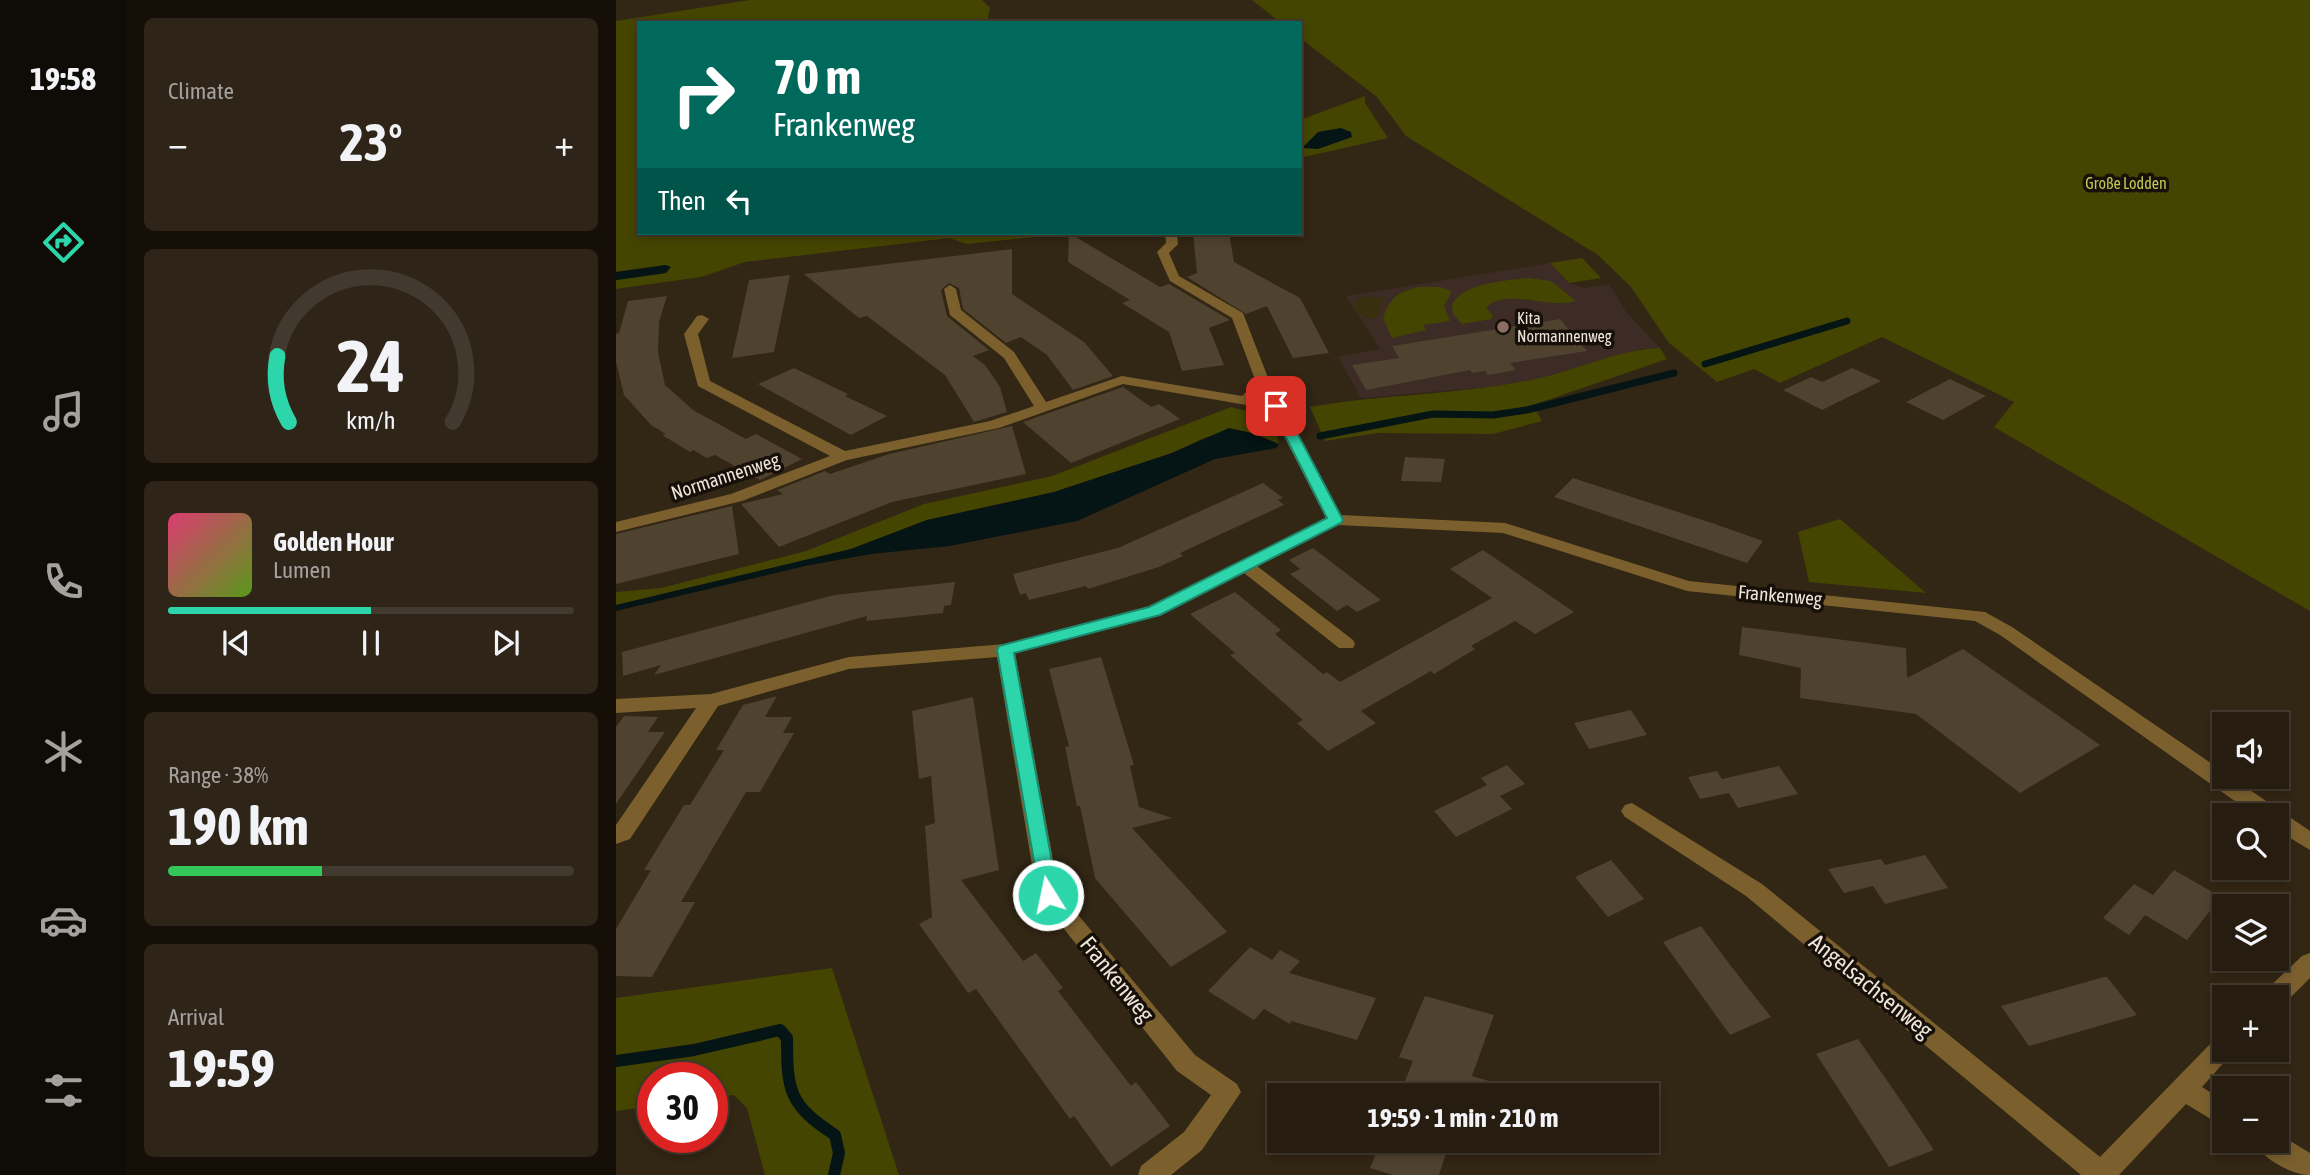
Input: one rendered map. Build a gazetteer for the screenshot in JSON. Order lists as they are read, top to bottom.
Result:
{
  "streets": {
    "street": ["Normannenweg", "Frankenweg", "Angelsachsenweg"]
  },
  "crossings": [
    ["Normannenweg", "Frankenweg"]
  ],
  "parks": ["Große Lodden"],
  "places": ["Kita Normannenweg"],
  "page": {
    "tabs": "19:58",
    "tile": [
      "Climate",
      ["Range · 38%", "190 km"],
      ["Arrival", "19:59"]
    ],
    "turn": ["70 m", "Frankenweg"],
    "heat": ["−", "23°", "+"],
    "then": "Then",
    "song": ["Golden Hour", "Lumen"],
    "map_buttons": ["+", "−"],
    "limit": "30",
    "trip": "19:59 · 1 min · 210 m",
    "gauge": ["24", "km/h"]
  }
}
